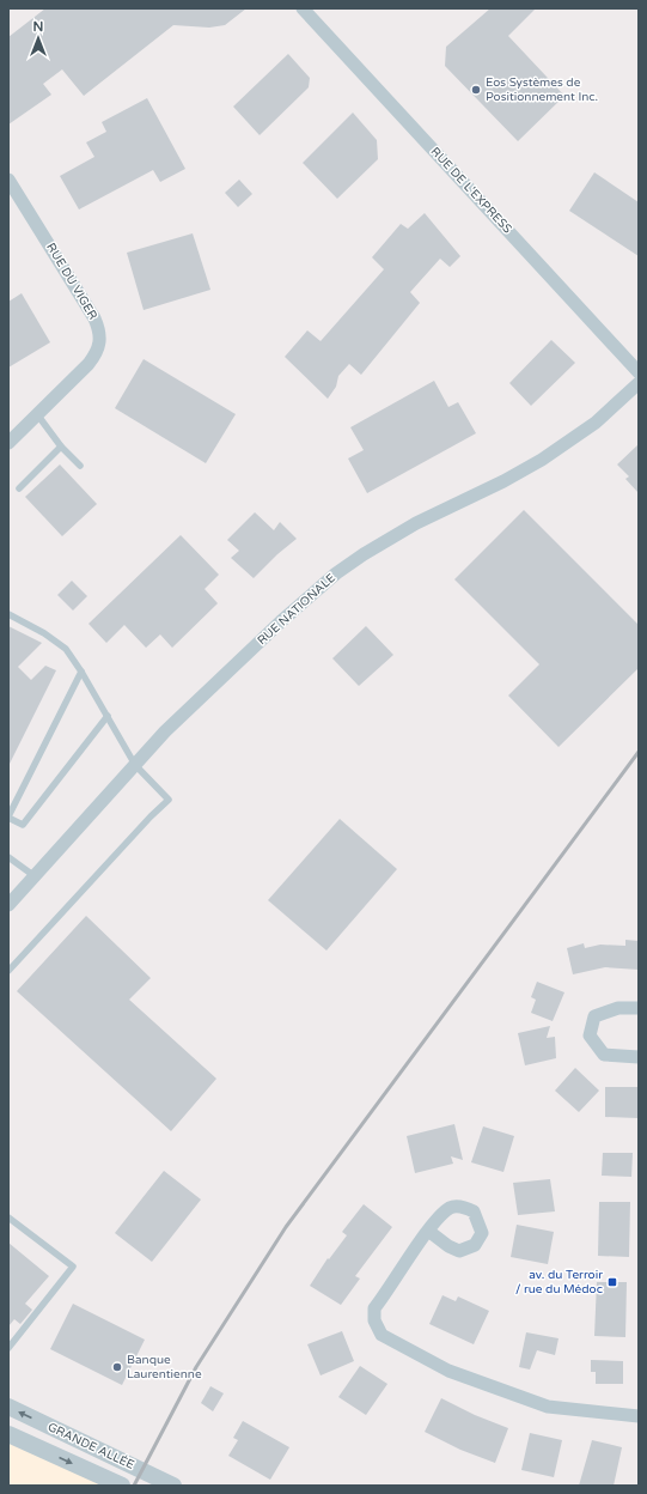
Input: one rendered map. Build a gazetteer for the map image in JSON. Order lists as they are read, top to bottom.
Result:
{
  "streets": {
    "street": [
      "RUE DE L'EXPRESS",
      "RUE DU VIGER",
      "RUE NATIONALE",
      "GRANDE ALLÉE"
    ]
  },
  "places": {
    "other": ["Eos Systèmes de Positionnement Inc.", "Banque Laurentienne"],
    "transit": ["av. du Terroir / rue du Médoc"]
  },
  "north": "top"
}
